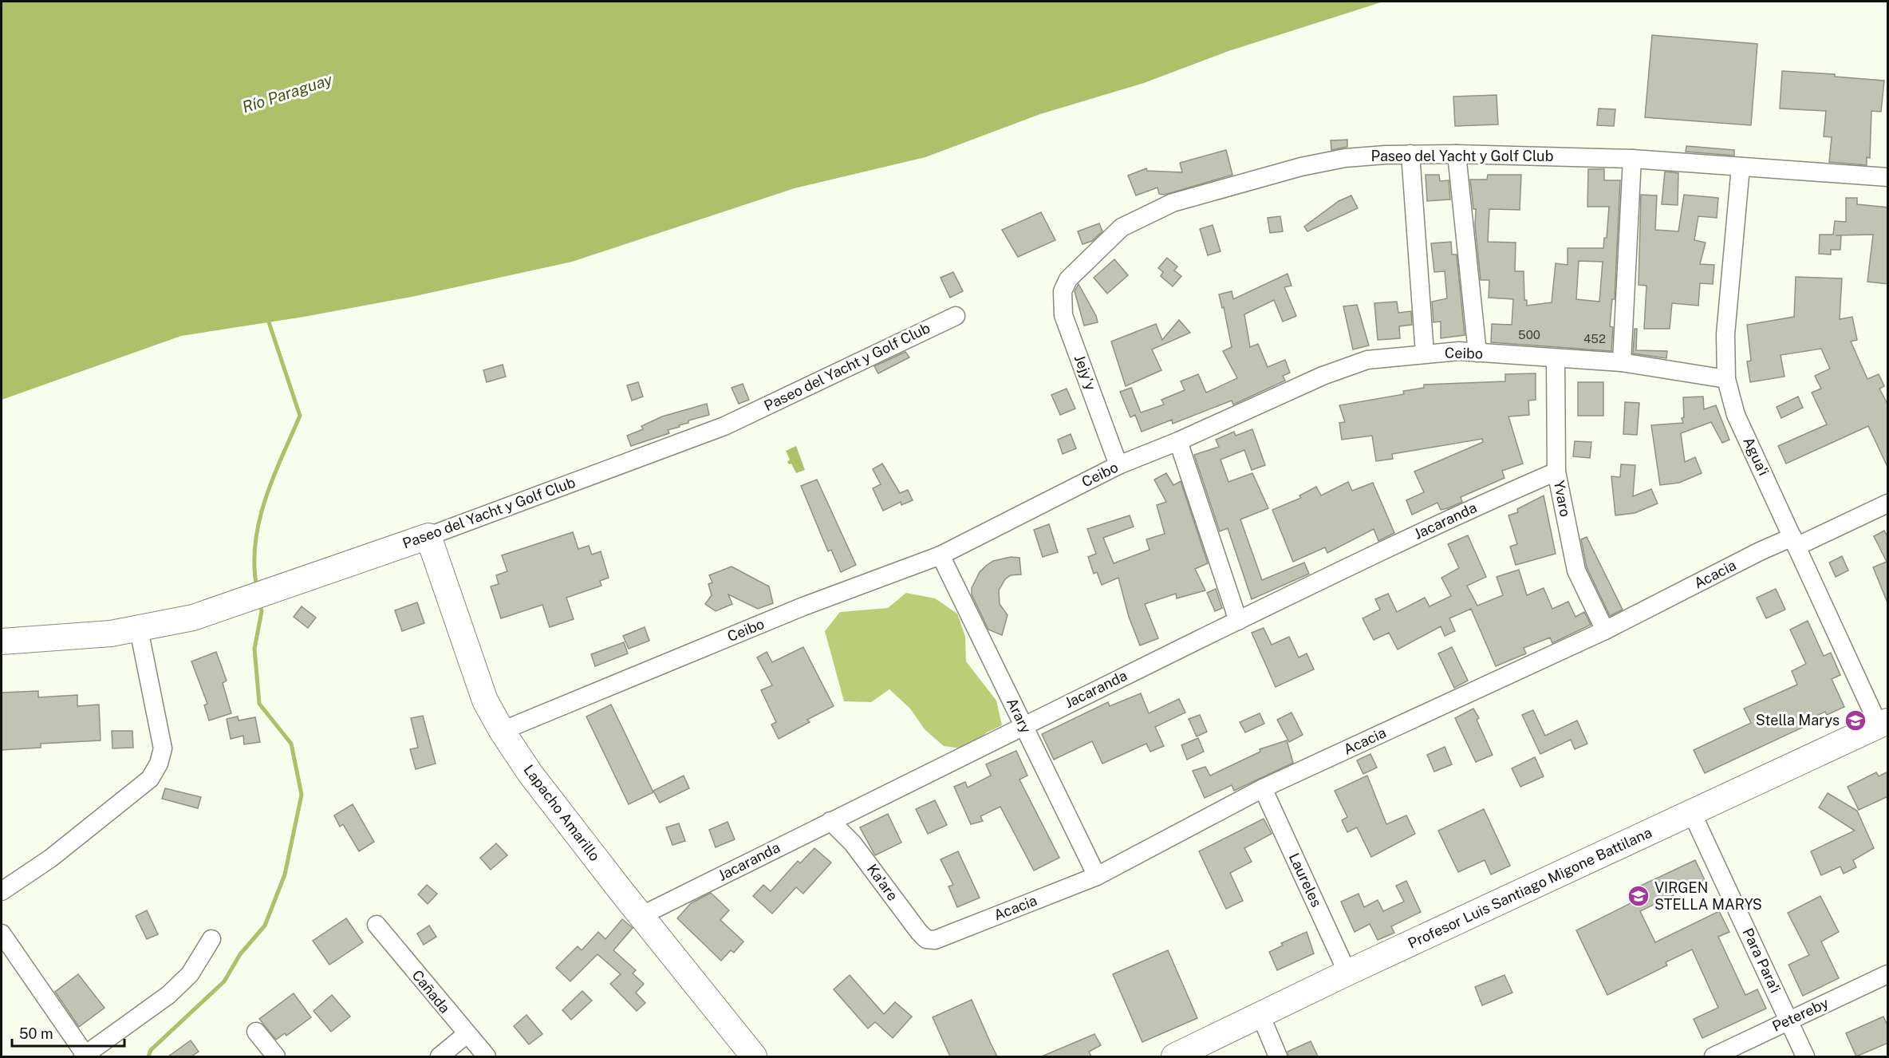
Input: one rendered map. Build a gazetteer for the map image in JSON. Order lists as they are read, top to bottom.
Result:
{
  "streets": {
    "main road": ["Paseo del Yacht y Golf Club", "Lapacho Amarillo", "Profesor Luis Santiago Migone Battilana"],
    "street": [
      "Ceibo",
      "Jejy'y",
      "Agua'i",
      "Yvaro",
      "Jacaranda",
      "Acacia",
      "Arary",
      "Laureles",
      "Ka'are",
      "Para Para'i",
      "Cañada",
      "Petereby"
    ]
  },
  "crossings": [
    ["Paseo del Yacht y Golf Club", "Jejy'y"],
    ["Paseo del Yacht y Golf Club", "Agua'i"],
    ["Paseo del Yacht y Golf Club", "Lapacho Amarillo"],
    ["Ceibo", "Jejy'y"],
    ["Ceibo", "Agua'i"],
    ["Ceibo", "Yvaro"],
    ["Ceibo", "Arary"],
    ["Ceibo", "Lapacho Amarillo"],
    ["Agua'i", "Acacia"],
    ["Agua'i", "Profesor Luis Santiago Migone Battilana"],
    ["Yvaro", "Jacaranda"],
    ["Yvaro", "Acacia"],
    ["Jacaranda", "Arary"],
    ["Jacaranda", "Lapacho Amarillo"],
    ["Jacaranda", "Ka'are"],
    ["Acacia", "Arary"],
    ["Acacia", "Laureles"],
    ["Acacia", "Ka'are"],
    ["Laureles", "Profesor Luis Santiago Migone Battilana"],
    ["Profesor Luis Santiago Migone Battilana", "Para Para'i"],
    ["Para Para'i", "Petereby"]
  ],
  "water": ["Río Paraguay"],
  "places": {
    "school or university": ["Stella Marys", "VIRGEN STELLA MARYS"]
  },
  "house_numbers": ["500", "452"],
  "scale_bar": "50 m"
}
